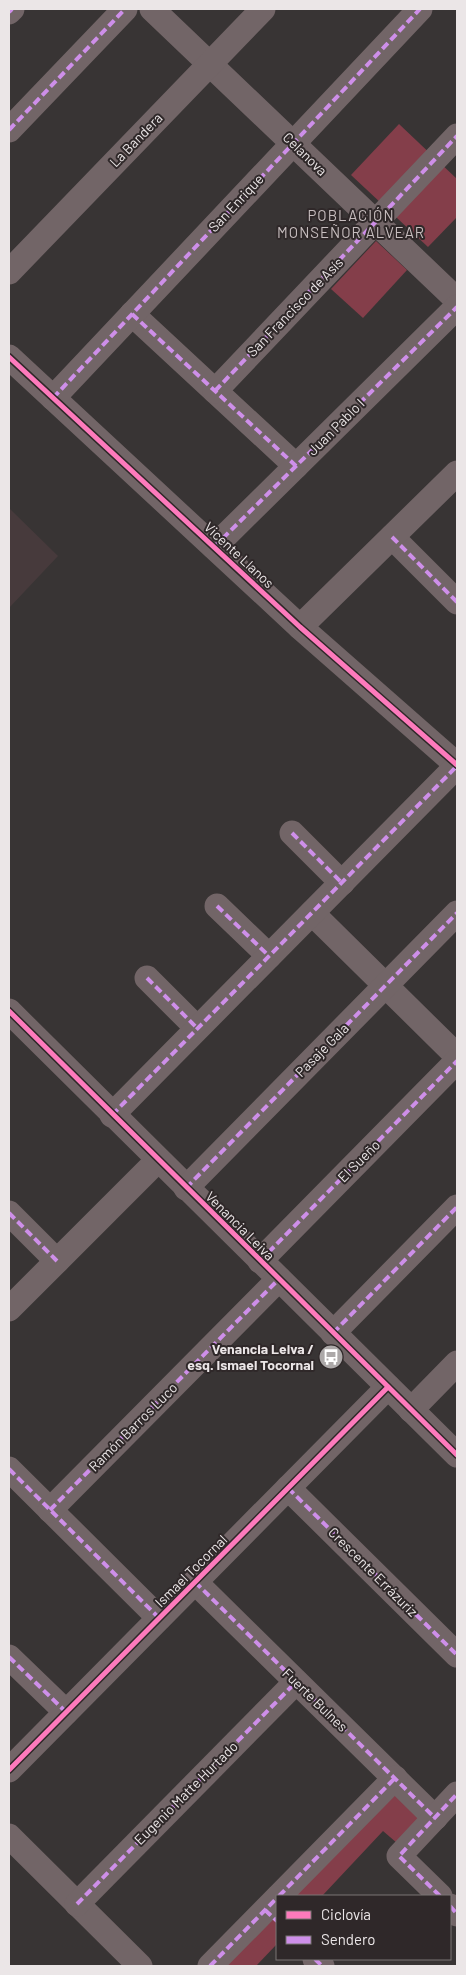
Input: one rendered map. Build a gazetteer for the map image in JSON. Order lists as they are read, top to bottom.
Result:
{
  "streets": {
    "street": [
      "La Bandera",
      "Celanova",
      "San Enrique",
      "San Francisco de Asís",
      "Juan Pablo I",
      "Vicente Llanos",
      "Pasaje Gala",
      "El Sueño",
      "Venancia Leiva",
      "Ramón Barros Luco",
      "Ismael Tocornal",
      "Crescente Errázuriz",
      "Fuerte Bulnes",
      "Eugenio Matte Hurtado"
    ]
  },
  "crossings": [
    ["La Bandera", "Celanova"],
    ["Celanova", "San Enrique"],
    ["Celanova", "San Francisco de Asís"],
    ["San Enrique", "Vicente Llanos"],
    ["Juan Pablo I", "Vicente Llanos"],
    ["Pasaje Gala", "Venancia Leiva"],
    ["El Sueño", "Venancia Leiva"],
    ["Venancia Leiva", "Ramón Barros Luco"],
    ["Venancia Leiva", "Ismael Tocornal"],
    ["Ismael Tocornal", "Crescente Errázuriz"],
    ["Ismael Tocornal", "Fuerte Bulnes"],
    ["Fuerte Bulnes", "Eugenio Matte Hurtado"]
  ],
  "districts": ["POBLACIÓN MONSEÑOR ALVEAR"],
  "places": {
    "bus stop": ["Venancia Leiva / esq. Ismael Tocornal"]
  },
  "legend": ["Ciclovía", "Sendero"]
}
